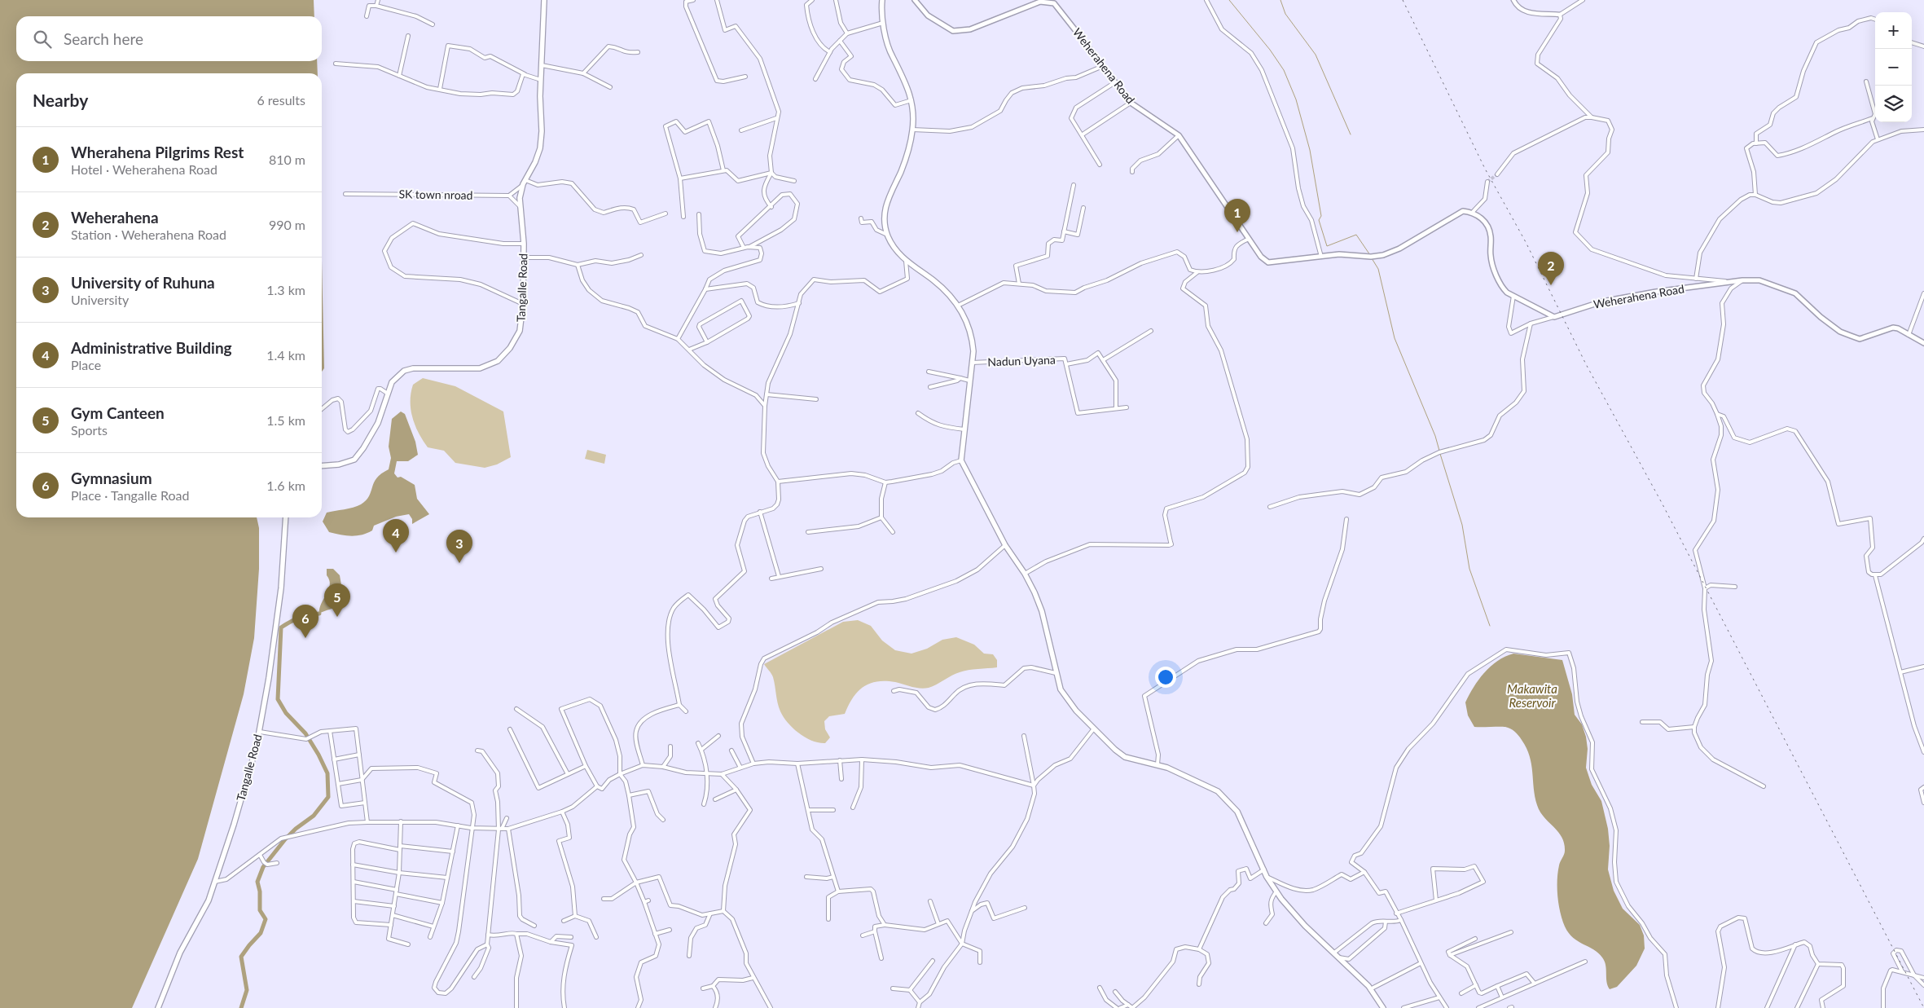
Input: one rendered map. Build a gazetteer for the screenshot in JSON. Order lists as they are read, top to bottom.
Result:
{
  "streets": {
    "main road": ["Weherahena Road", "Tangalle Road"],
    "street": ["SK town nroad", "Nadun Uyana"]
  },
  "water": ["Makawita Reservoir"],
  "page": {
    "map_buttons": ["+", "−"],
    "search": "Search here",
    "heading": ["Nearby", "6 results"],
    "list": [
      {
        "mark": "1",
        "name": "Wherahena Pilgrims Rest",
        "note": "Hotel · Weherahena Road",
        "value": "810 m"
      },
      {
        "mark": "2",
        "name": "Weherahena",
        "note": "Station · Weherahena Road",
        "value": "990 m"
      },
      {
        "mark": "3",
        "name": "University of Ruhuna",
        "note": "University",
        "value": "1.3 km"
      },
      {
        "mark": "4",
        "name": "Administrative Building",
        "note": "Place",
        "value": "1.4 km"
      },
      {
        "mark": "5",
        "name": "Gym Canteen",
        "note": "Sports",
        "value": "1.5 km"
      },
      {
        "mark": "6",
        "name": "Gymnasium",
        "note": "Place · Tangalle Road",
        "value": "1.6 km"
      }
    ],
    "pins": [
      "1",
      "2",
      "4",
      "3",
      "5",
      "6"
    ]
  }
}
